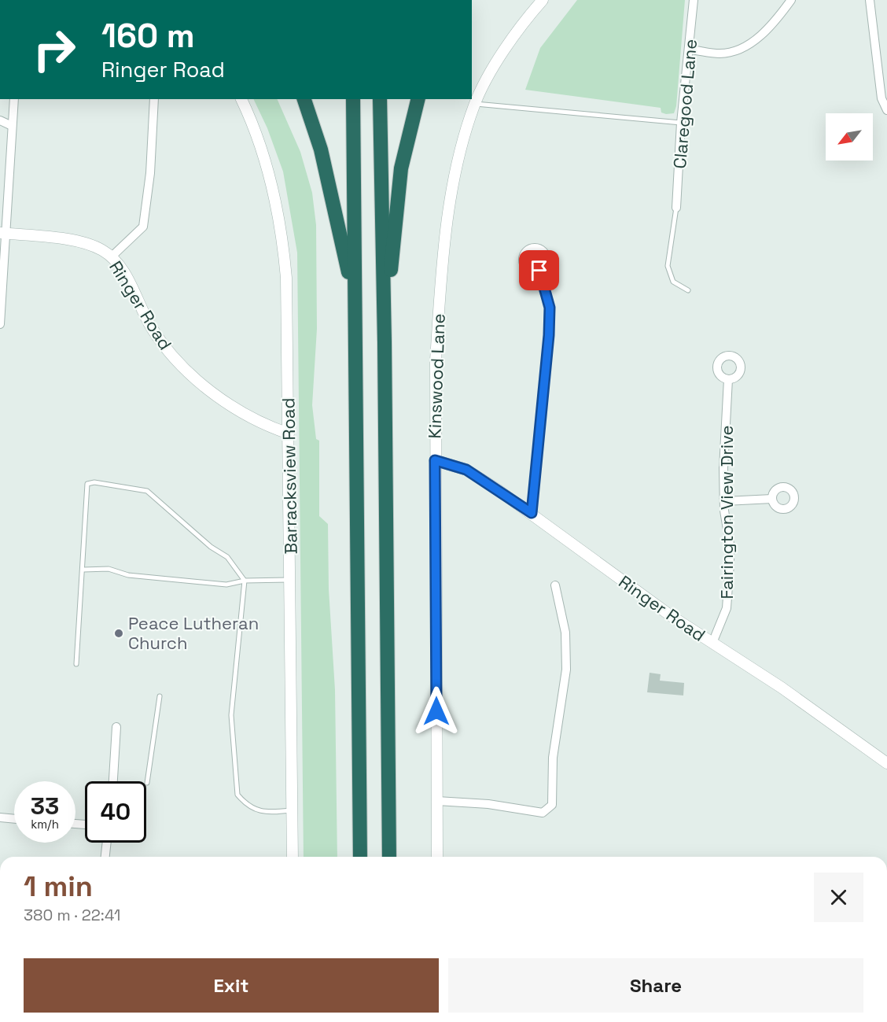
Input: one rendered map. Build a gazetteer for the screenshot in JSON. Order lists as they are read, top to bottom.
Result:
{
  "streets": {
    "street": [
      "Claregood Lane",
      "Ringer Road",
      "Kinswood Lane",
      "Barracksview Road",
      "Fairington View Drive"
    ]
  },
  "crossings": [
    ["Ringer Road", "Kinswood Lane"],
    ["Ringer Road", "Barracksview Road"],
    ["Ringer Road", "Fairington View Drive"]
  ],
  "places": ["Peace Lutheran Church"],
  "north": "bottom left",
  "page": {
    "turn": ["160 m", "Ringer Road"],
    "speed": "33 km/h",
    "limit": "40",
    "heading": ["1 min", "380 m · 22:41"],
    "buttons": ["Exit", "Share"]
  }
}
